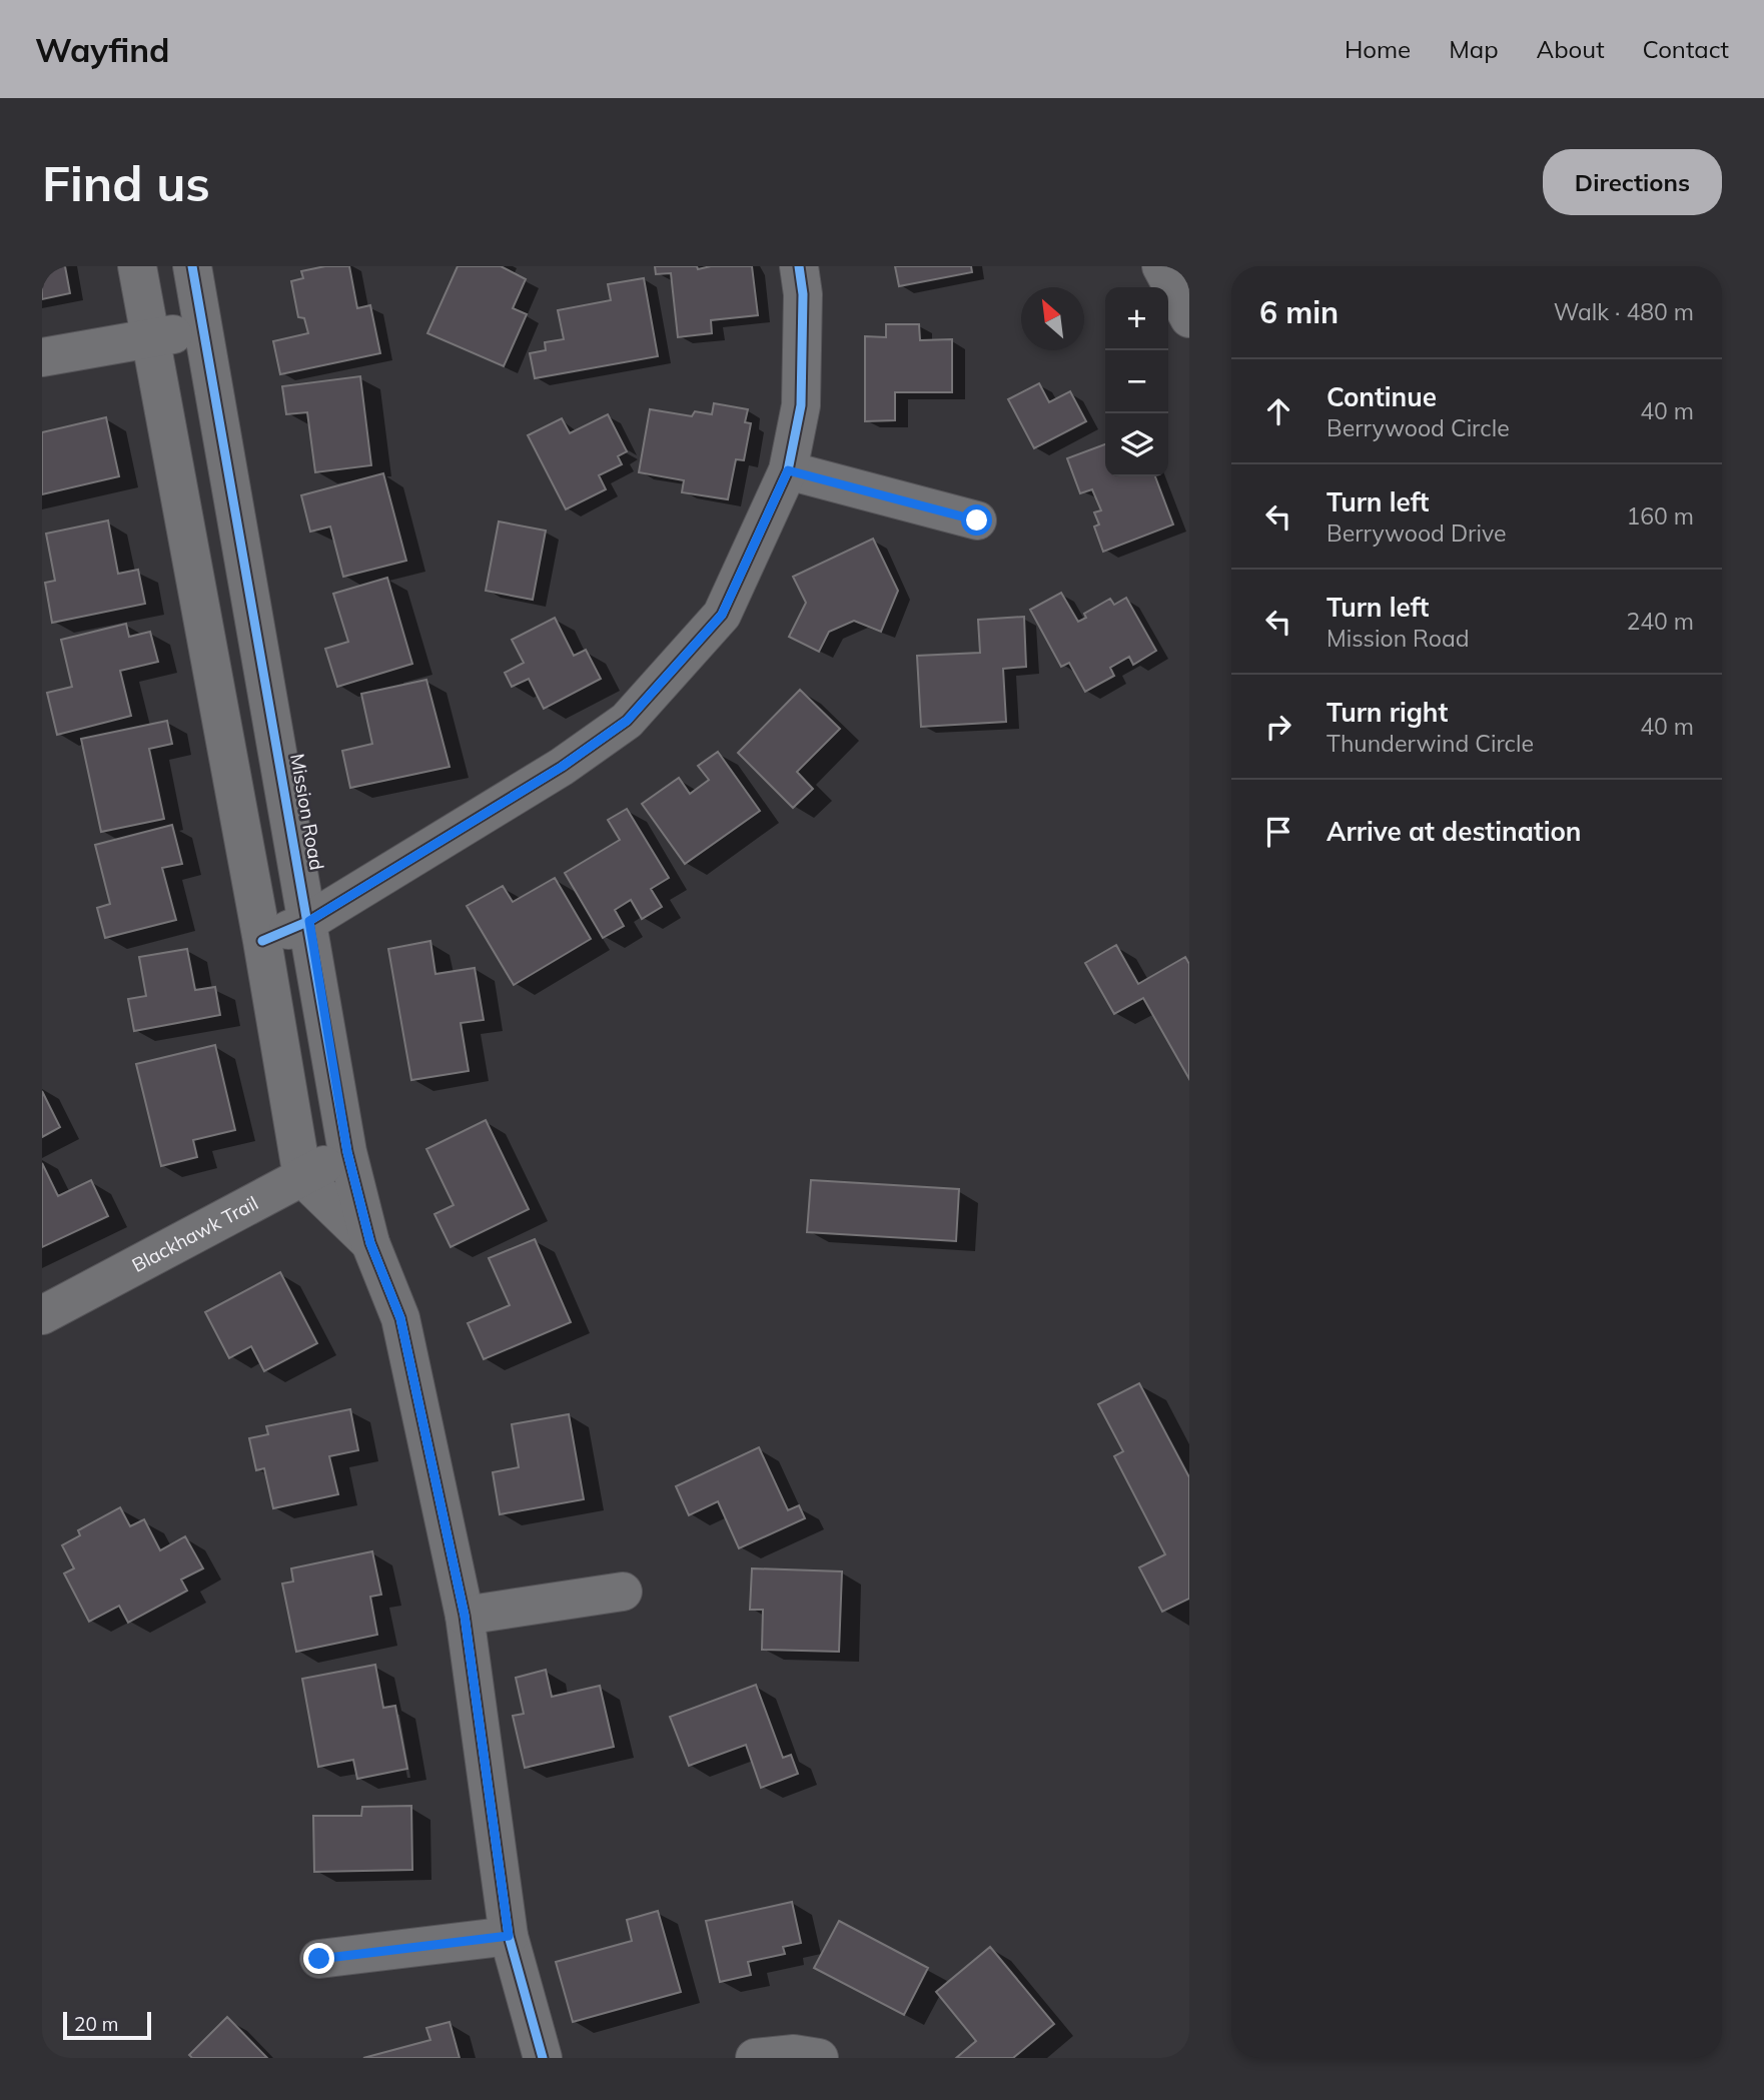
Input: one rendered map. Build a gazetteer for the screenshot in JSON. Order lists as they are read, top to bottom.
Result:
{
  "streets": {
    "street": ["Mission Road", "Blackhawk Trail"]
  },
  "crossings": [
    ["Mission Road", "Blackhawk Trail"]
  ],
  "scale_bar": "20 m",
  "north": "top left",
  "page": {
    "header": "Wayfind",
    "nav": [
      "Home",
      "Map",
      "About",
      "Contact"
    ],
    "buttons": "Directions",
    "title": "Find us",
    "heading": ["6 min", "Walk · 480 m"],
    "map_buttons": ["+", "−"],
    "list": [
      ["Continue", "Berrywood Circle", "40 m"],
      ["Turn left", "Berrywood Drive", "160 m"],
      ["Turn left", "Mission Road", "240 m"],
      ["Turn right", "Thunderwind Circle", "40 m"],
      "Arrive at destination"
    ],
    "scale": "20 m"
  }
}
